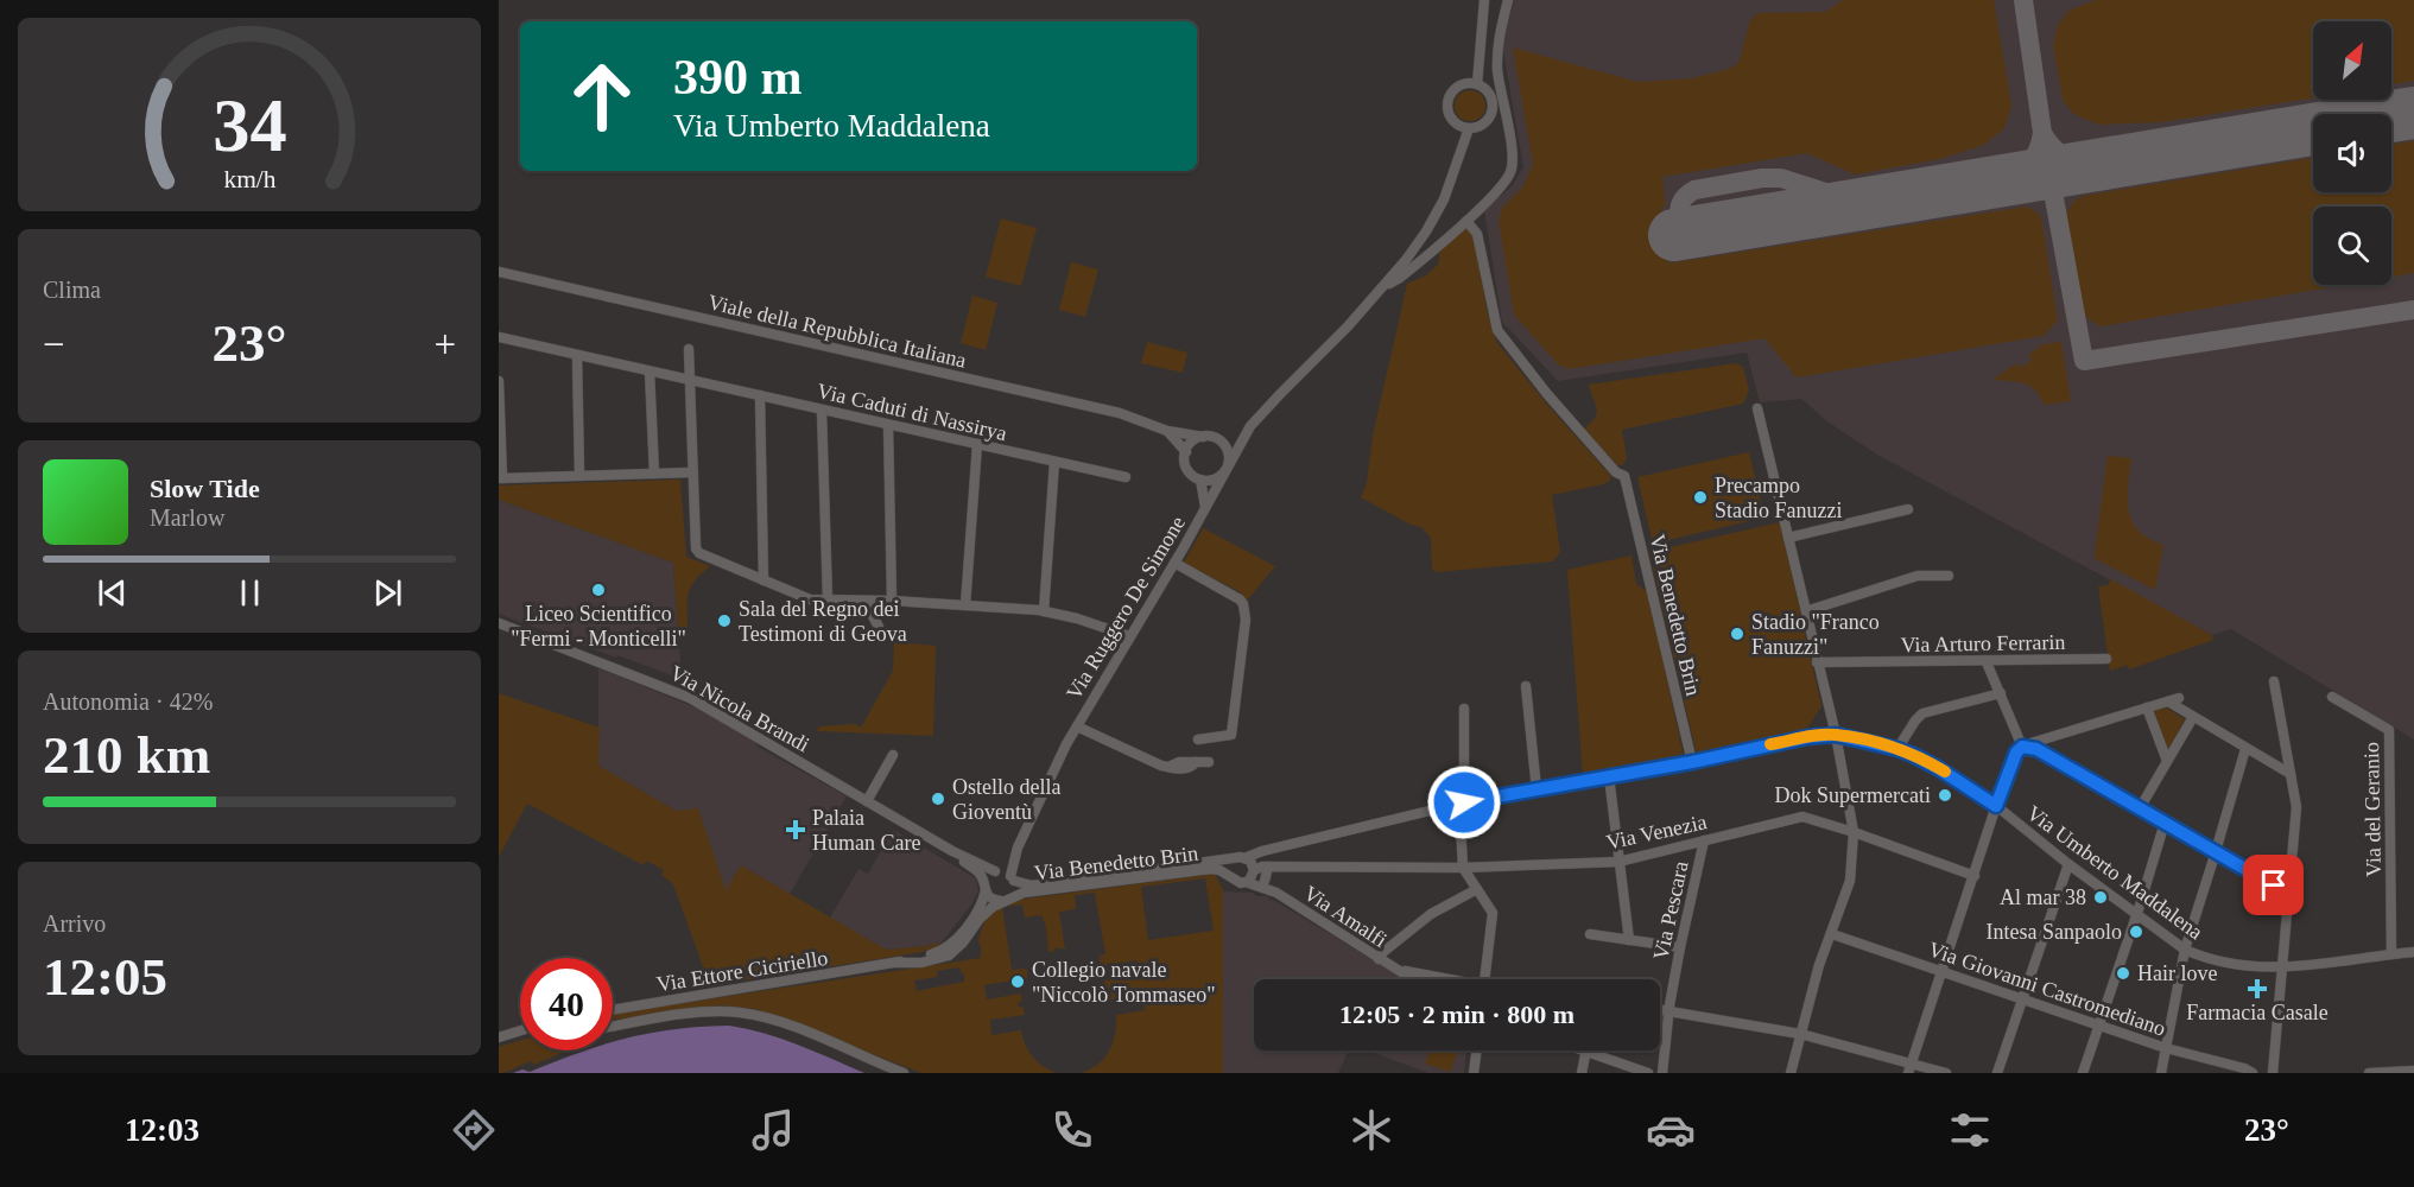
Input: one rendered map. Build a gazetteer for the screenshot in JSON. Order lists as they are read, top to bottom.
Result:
{
  "streets": {
    "street": [
      "Viale della Repubblica Italiana",
      "Via Caduti di Nassirya",
      "Via Ruggero De Simone",
      "Via Benedetto Brin",
      "Via Arturo Ferrarin",
      "Via Nicola Brandi",
      "Via del Geranio",
      "Via Venezia",
      "Via Umberto Maddalena",
      "Via Pescara",
      "Via Amalfi",
      "Via Ettore Ciciriello",
      "Via Giovanni Castromediano"
    ]
  },
  "crossings": [
    ["Viale della Repubblica Italiana", "Via Ruggero De Simone"],
    ["Via Ruggero De Simone", "Via Benedetto Brin"],
    ["Via Ruggero De Simone", "Via Nicola Brandi"],
    ["Via Ruggero De Simone", "Via Ettore Ciciriello"],
    ["Via Benedetto Brin", "Via Nicola Brandi"],
    ["Via Benedetto Brin", "Via Venezia"],
    ["Via Benedetto Brin", "Via Umberto Maddalena"],
    ["Via Benedetto Brin", "Via Amalfi"],
    ["Via Benedetto Brin", "Via Ettore Ciciriello"],
    ["Via Nicola Brandi", "Via Ettore Ciciriello"],
    ["Via del Geranio", "Via Umberto Maddalena"],
    ["Via Venezia", "Via Pescara"],
    ["Via Venezia", "Via Amalfi"]
  ],
  "places": {
    "other": [
      "Precampo Stadio Fanuzzi",
      "Liceo Scientifico \"Fermi - Monticelli\"",
      "Sala del Regno dei Testimoni di Geova",
      "Stadio \"Franco Fanuzzi\"",
      "Dok Supermercati",
      "Ostello della Gioventù",
      "Al mar 38",
      "Intesa Sanpaolo",
      "Hair love",
      "Collegio navale \"Niccolò Tommaseo\""
    ],
    "health": ["Palaia Human Care", "Farmacia Casale"]
  },
  "north": "top right",
  "page": {
    "turn": ["390 m", "Via Umberto Maddalena"],
    "tile": [
      "Clima",
      ["Autonomia · 42%", "210 km"],
      ["Arrivo", "12:05"]
    ],
    "heat": ["−", "23°", "+"],
    "song": ["Slow Tide", "Marlow"],
    "limit": "40",
    "trip": "12:05 · 2 min · 800 m",
    "tabs": ["12:03", "23°"],
    "gauge": ["34", "km/h"]
  }
}
